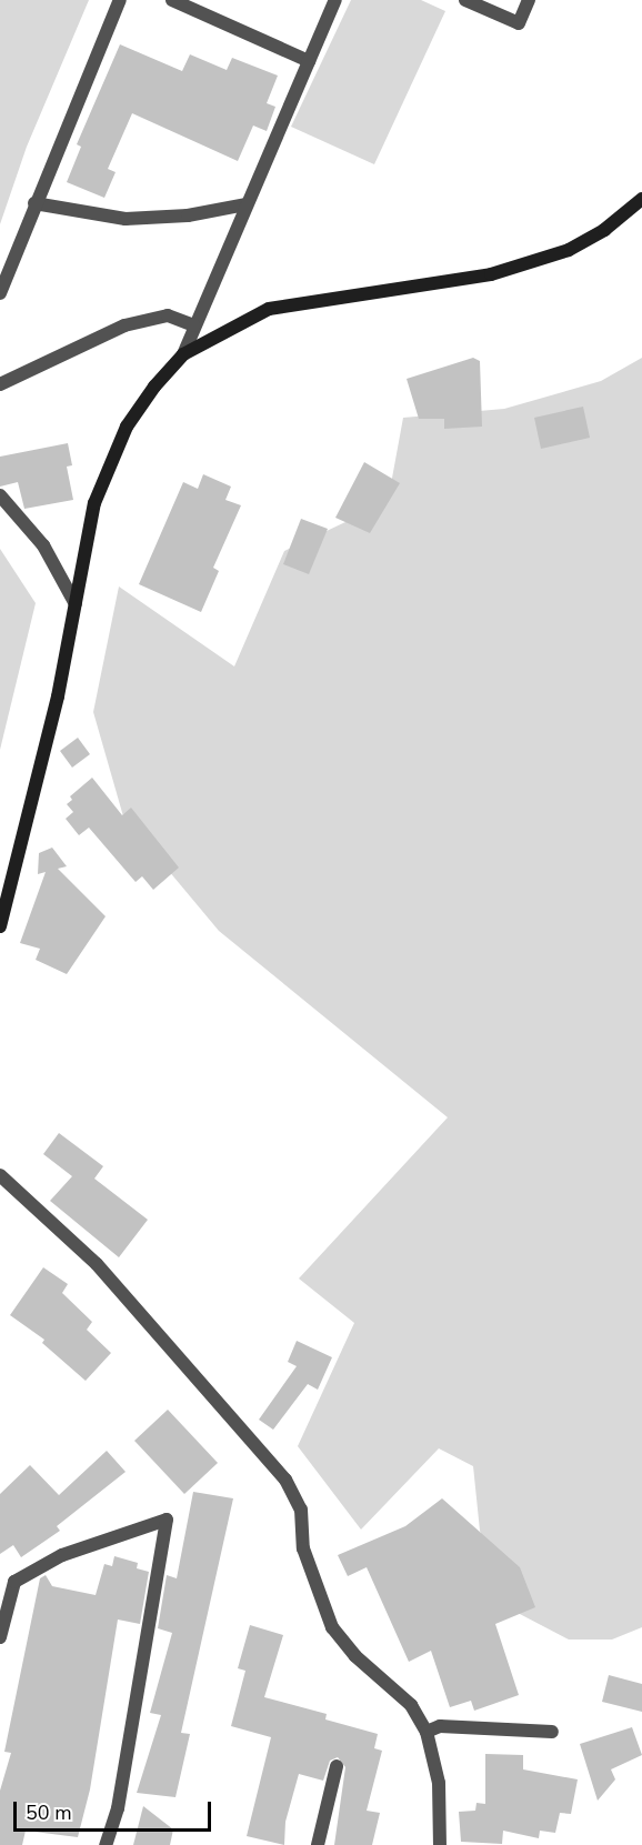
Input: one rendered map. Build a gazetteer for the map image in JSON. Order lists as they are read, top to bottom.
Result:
{
  "scale_bar": "50 m"
}
